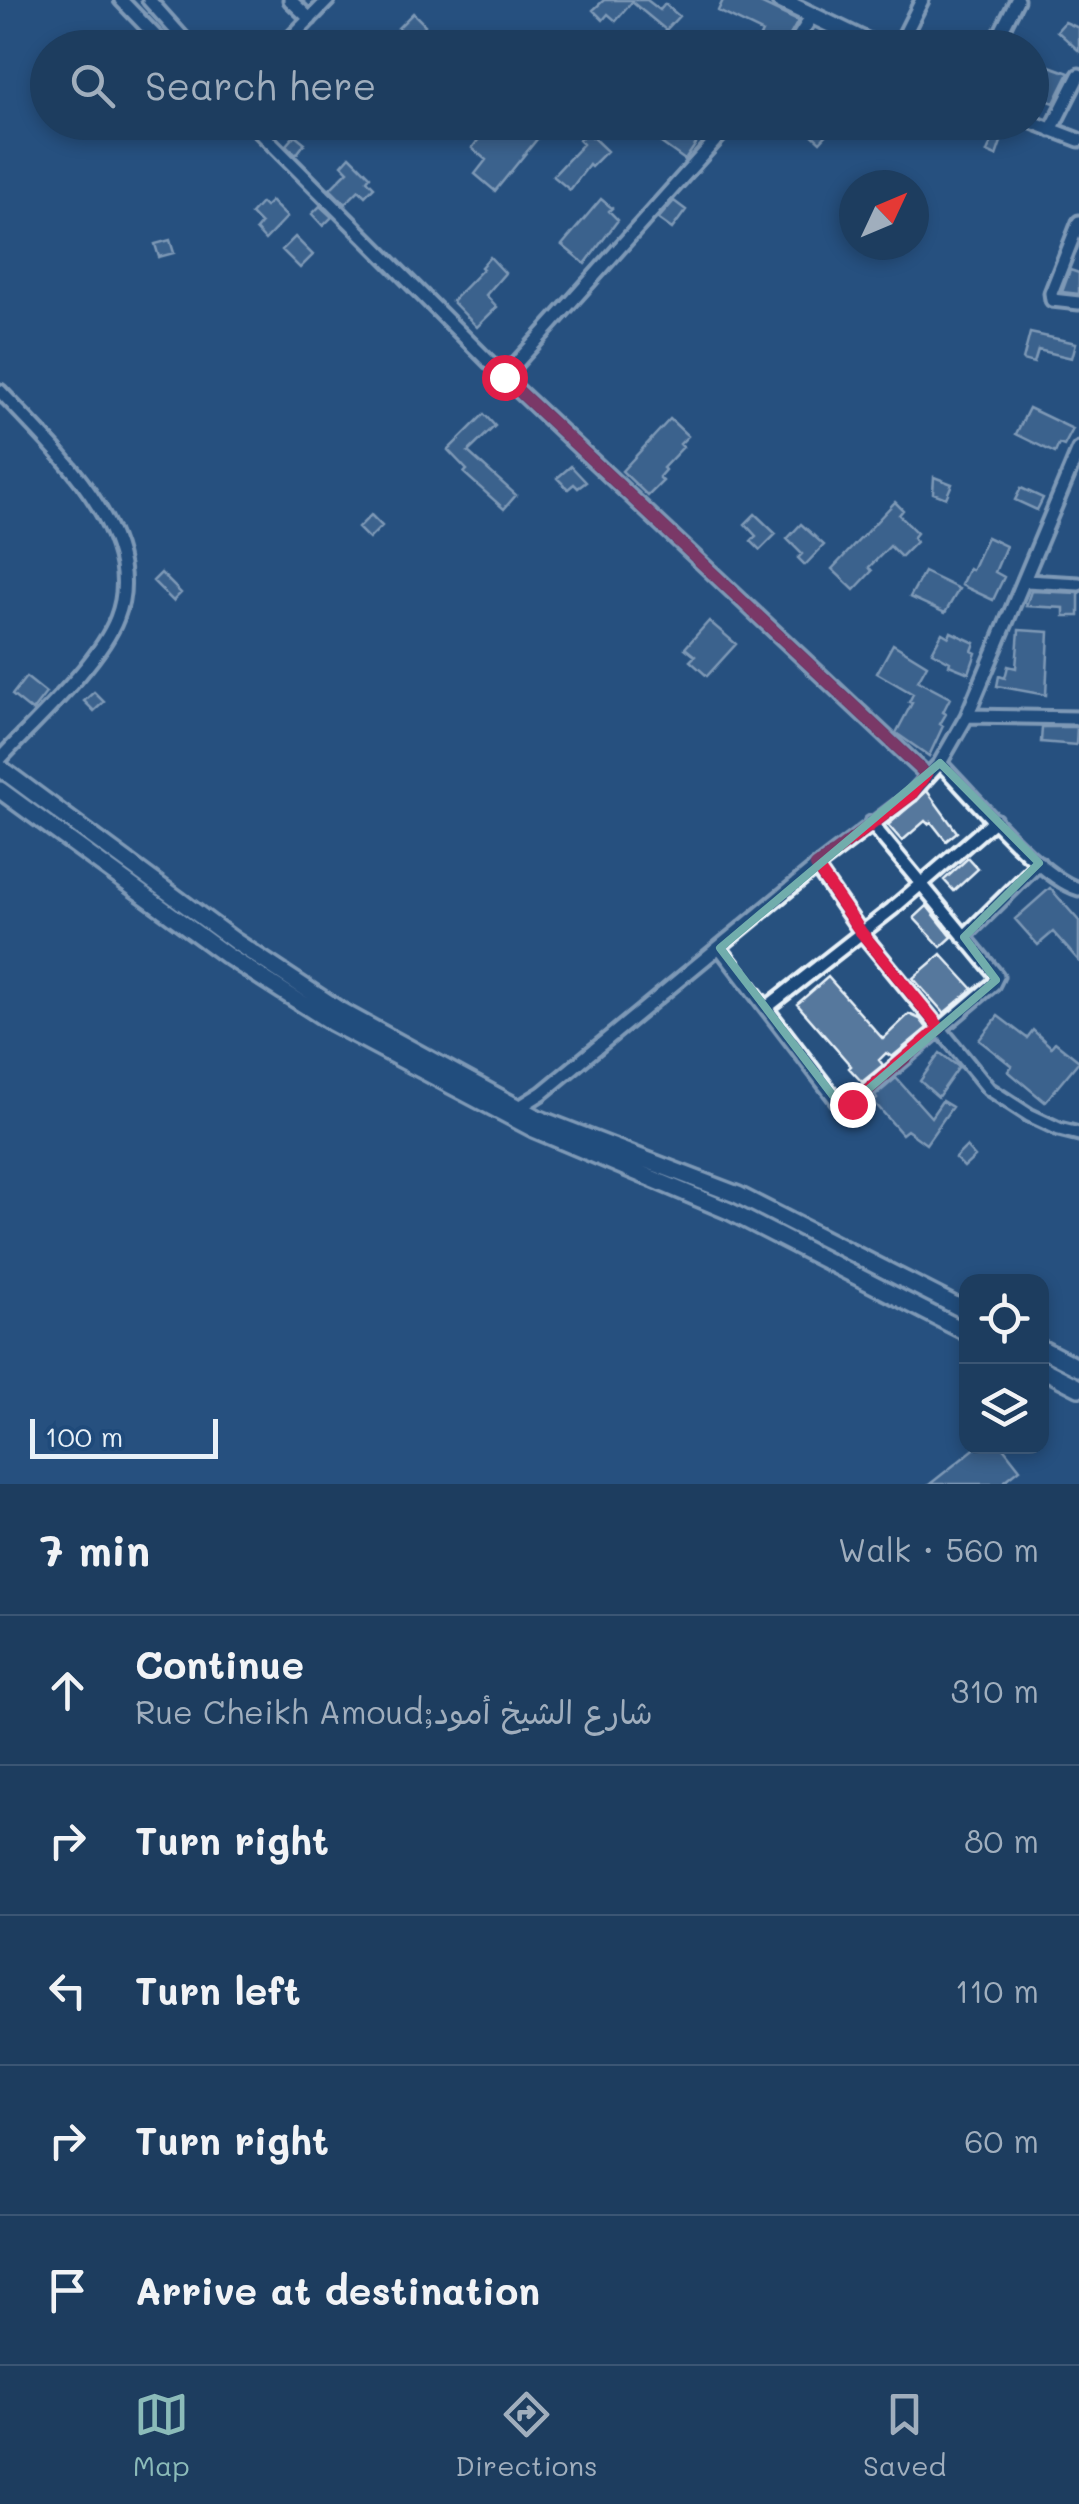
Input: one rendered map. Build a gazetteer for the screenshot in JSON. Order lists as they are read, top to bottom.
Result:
{
  "scale_bar": "100 m",
  "north": "top right",
  "page": {
    "search": "Search here",
    "scale": "100 m",
    "heading": ["7 min", "Walk · 560 m"],
    "list": [
      ["Continue", "Rue Cheikh Amoud;شارع الشيخ أمود", "310 m"],
      ["Turn right", "80 m"],
      ["Turn left", "110 m"],
      ["Turn right", "60 m"],
      "Arrive at destination"
    ],
    "nav": ["Map", "Directions", "Saved"]
  }
}
